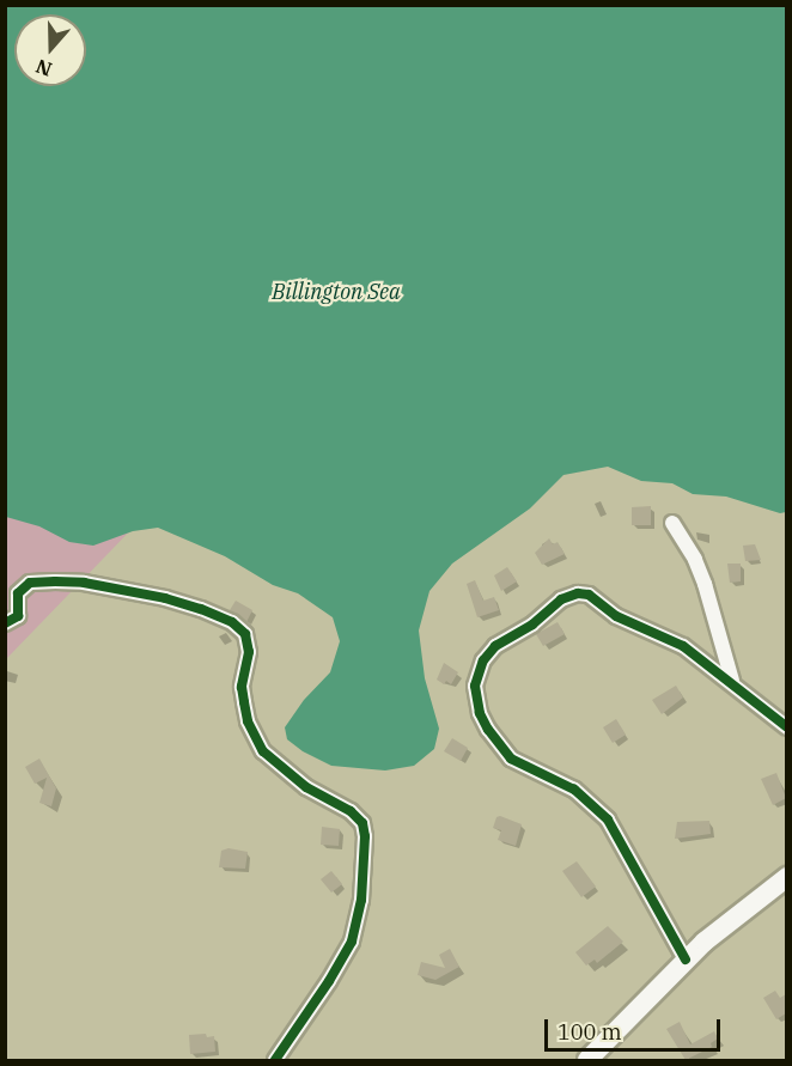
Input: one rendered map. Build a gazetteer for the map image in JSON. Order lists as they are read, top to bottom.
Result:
{
  "water": ["Billington Sea"],
  "scale_bar": "100 m",
  "north": "bottom"
}
